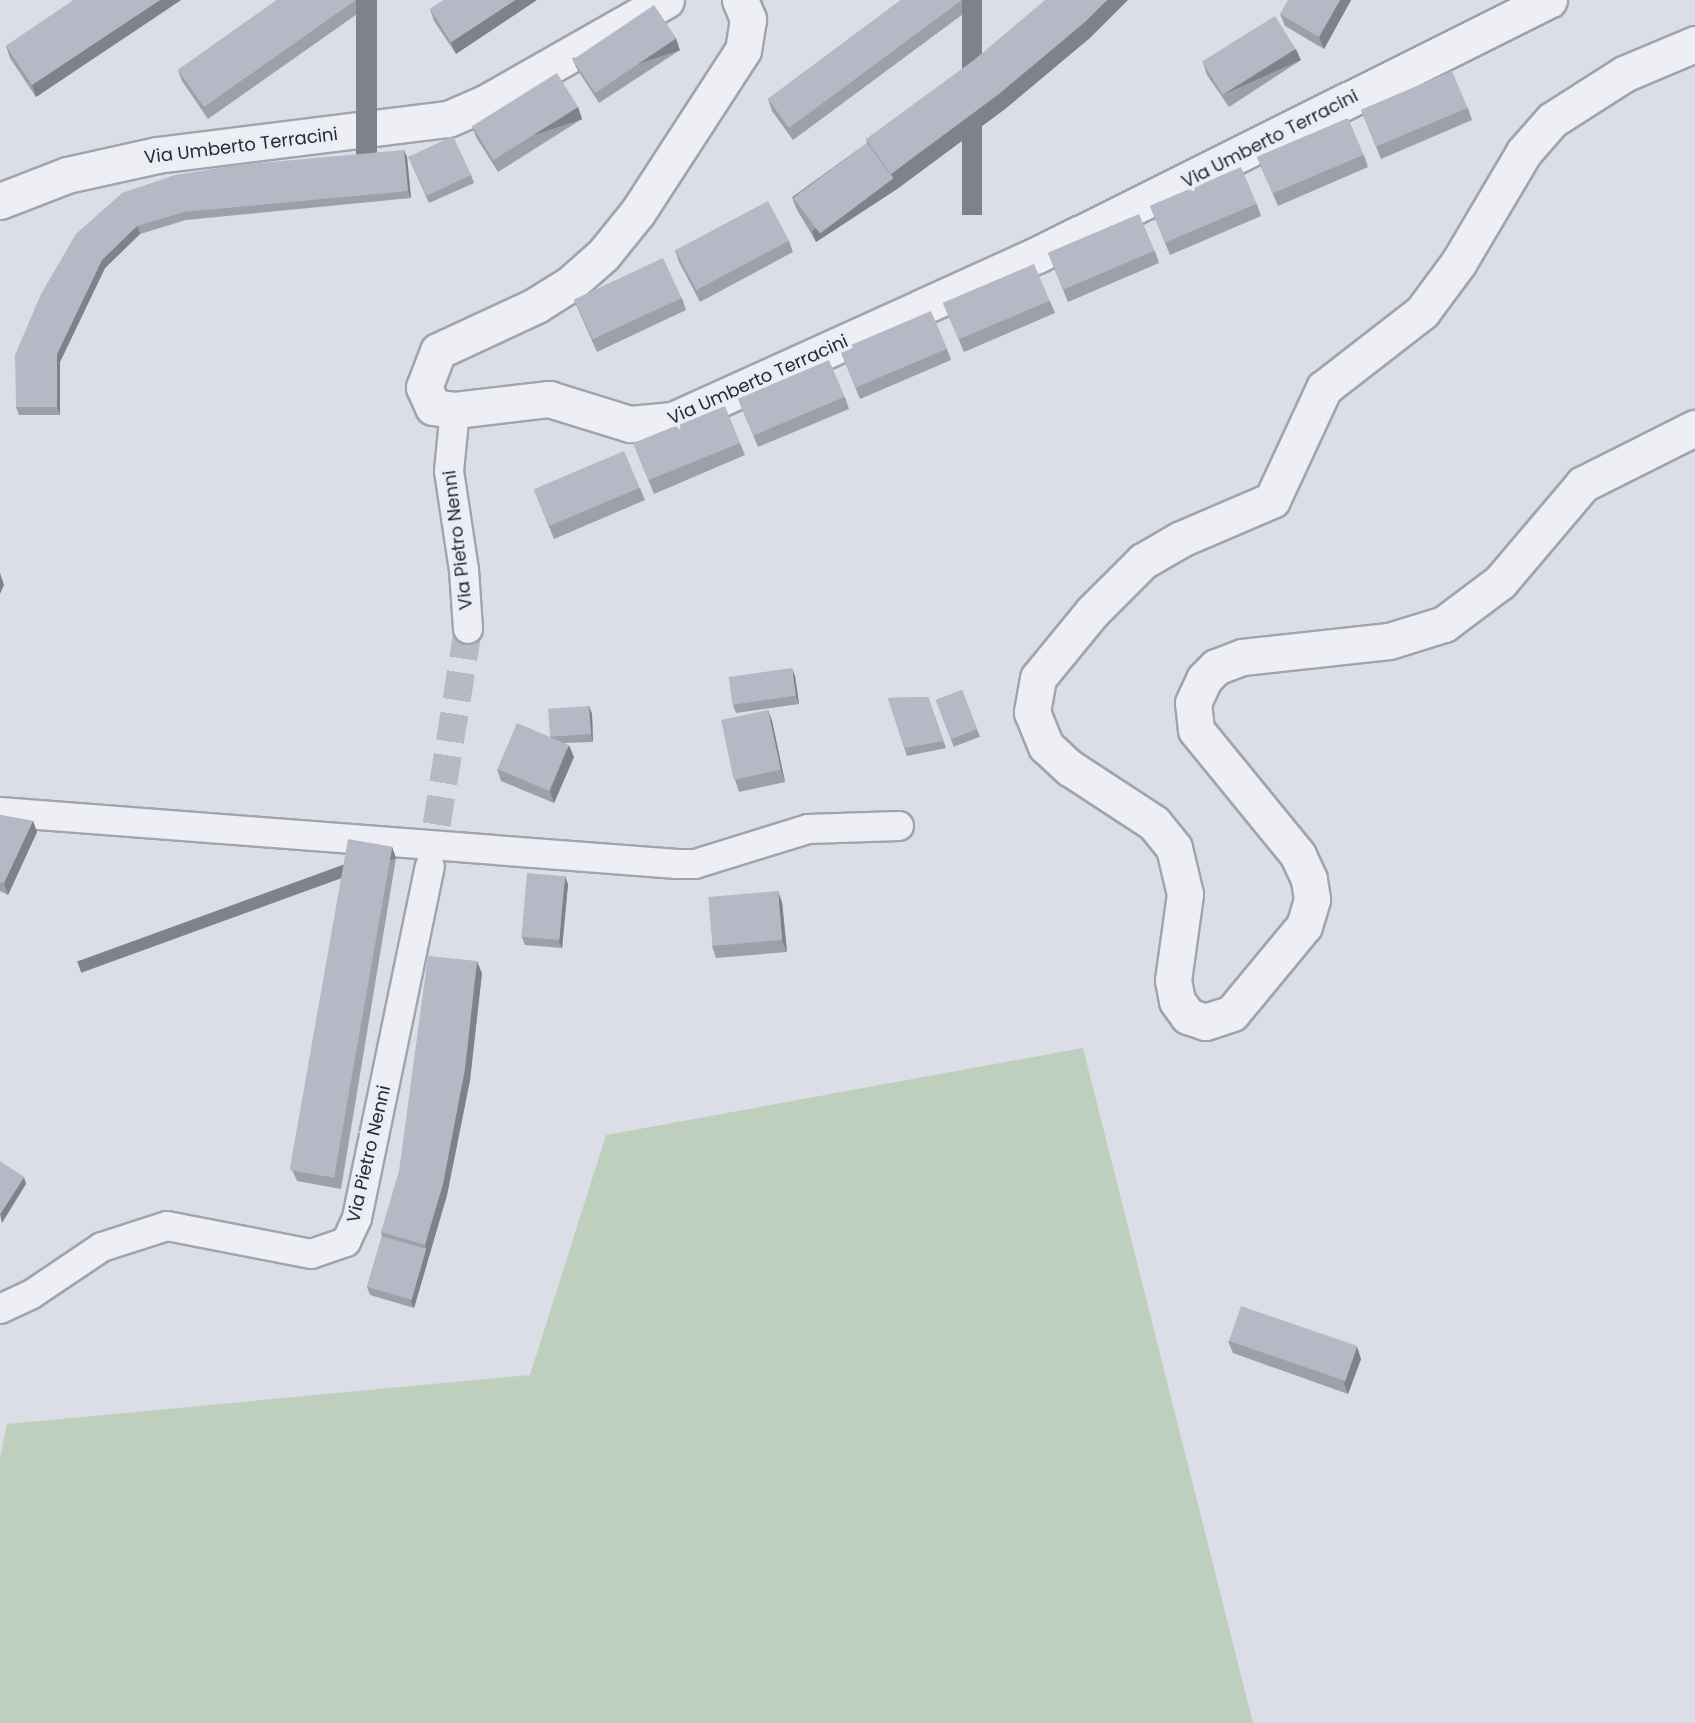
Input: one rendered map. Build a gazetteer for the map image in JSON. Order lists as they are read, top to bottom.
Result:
{
  "streets": {
    "street": ["Via Umberto Terracini", "Via Pietro Nenni"]
  },
  "crossings": [
    ["Via Umberto Terracini", "Via Pietro Nenni"]
  ]
}
